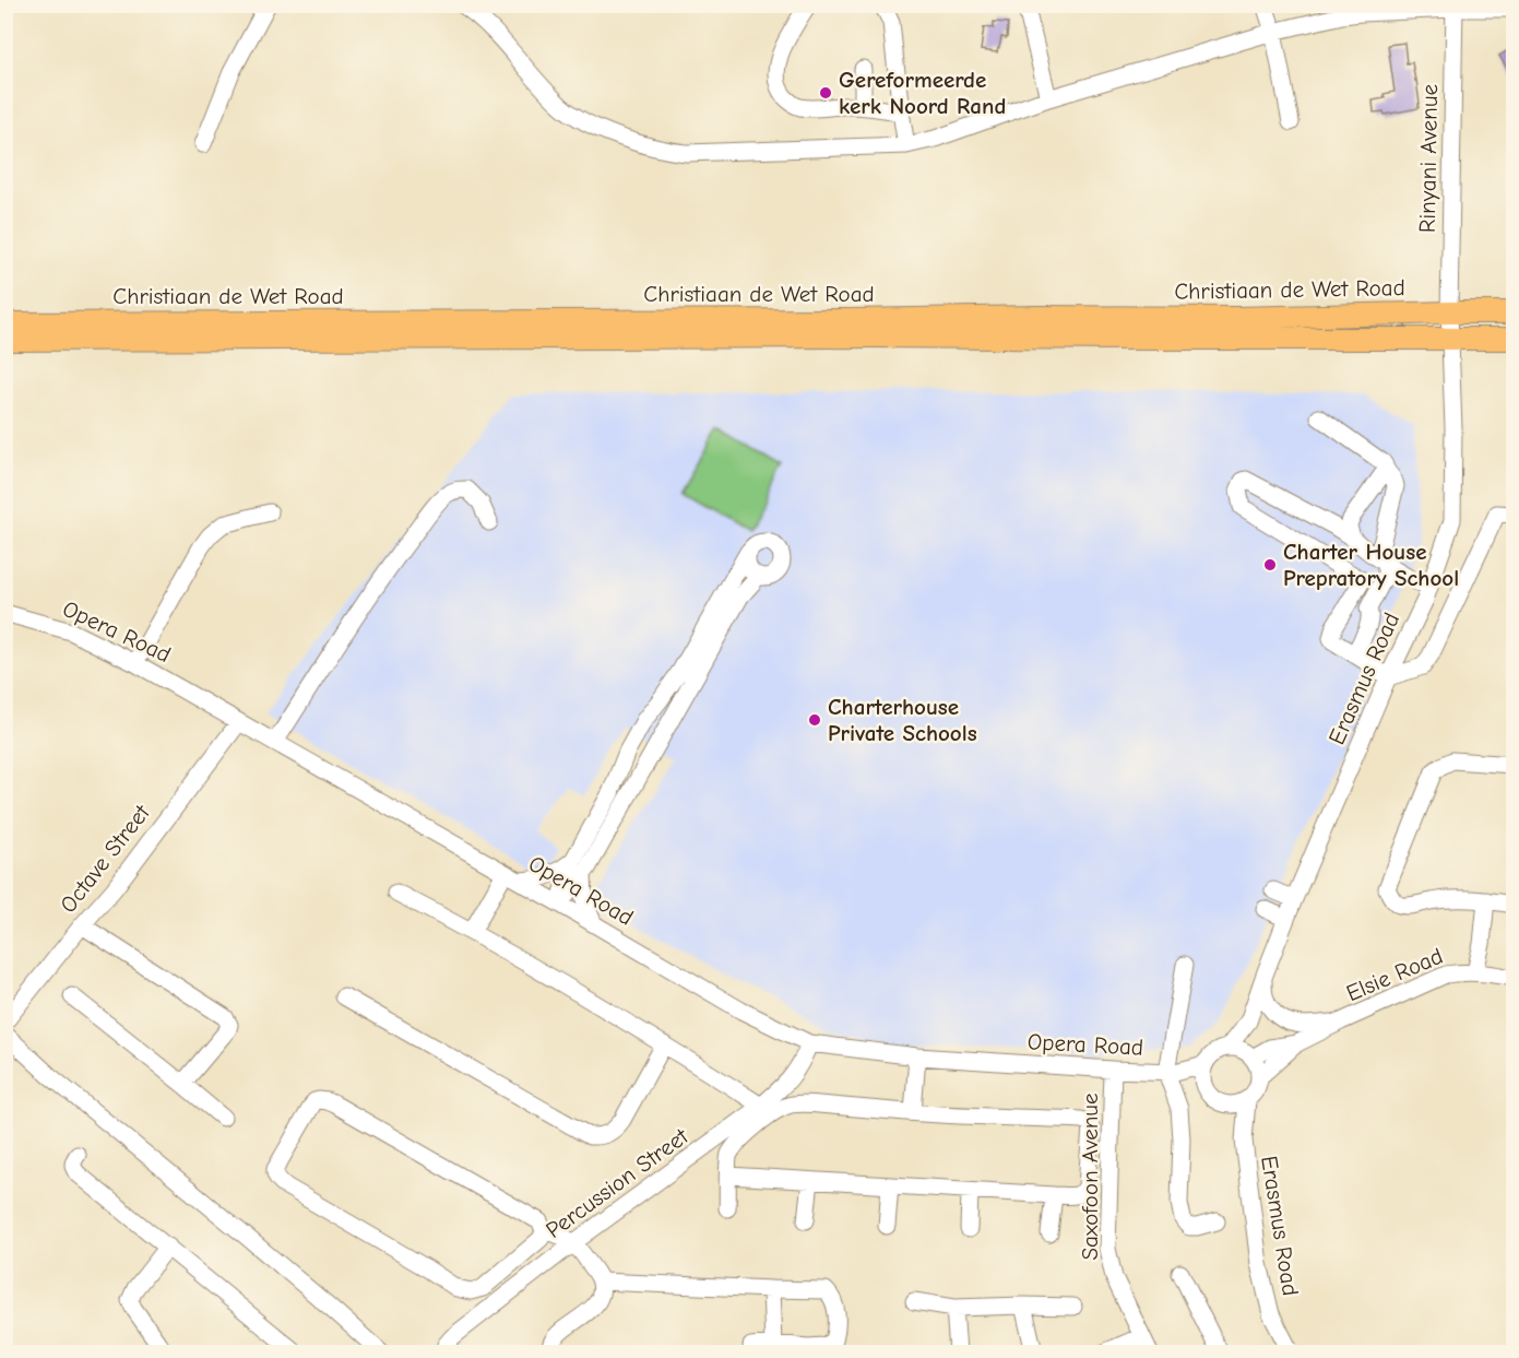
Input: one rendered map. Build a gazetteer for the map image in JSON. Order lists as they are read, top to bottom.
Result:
{
  "streets": {
    "main road": ["Christiaan de Wet Road"],
    "street": [
      "Rinyani Avenue",
      "Opera Road",
      "Erasmus Road",
      "Octave Street",
      "Elsie Road",
      "Saxofoon Avenue",
      "Percussion Street"
    ]
  },
  "crossings": [
    ["Rinyani Avenue", "Christiaan de Wet Road"],
    ["Rinyani Avenue", "Erasmus Road"],
    ["Christiaan de Wet Road", "Erasmus Road"],
    ["Opera Road", "Erasmus Road"],
    ["Opera Road", "Octave Street"],
    ["Opera Road", "Elsie Road"],
    ["Opera Road", "Saxofoon Avenue"],
    ["Opera Road", "Percussion Street"],
    ["Erasmus Road", "Elsie Road"]
  ],
  "places": ["Gereformeerde kerk Noord Rand", "Charter House Prepratory School", "Charterhouse Private Schools"]
}
